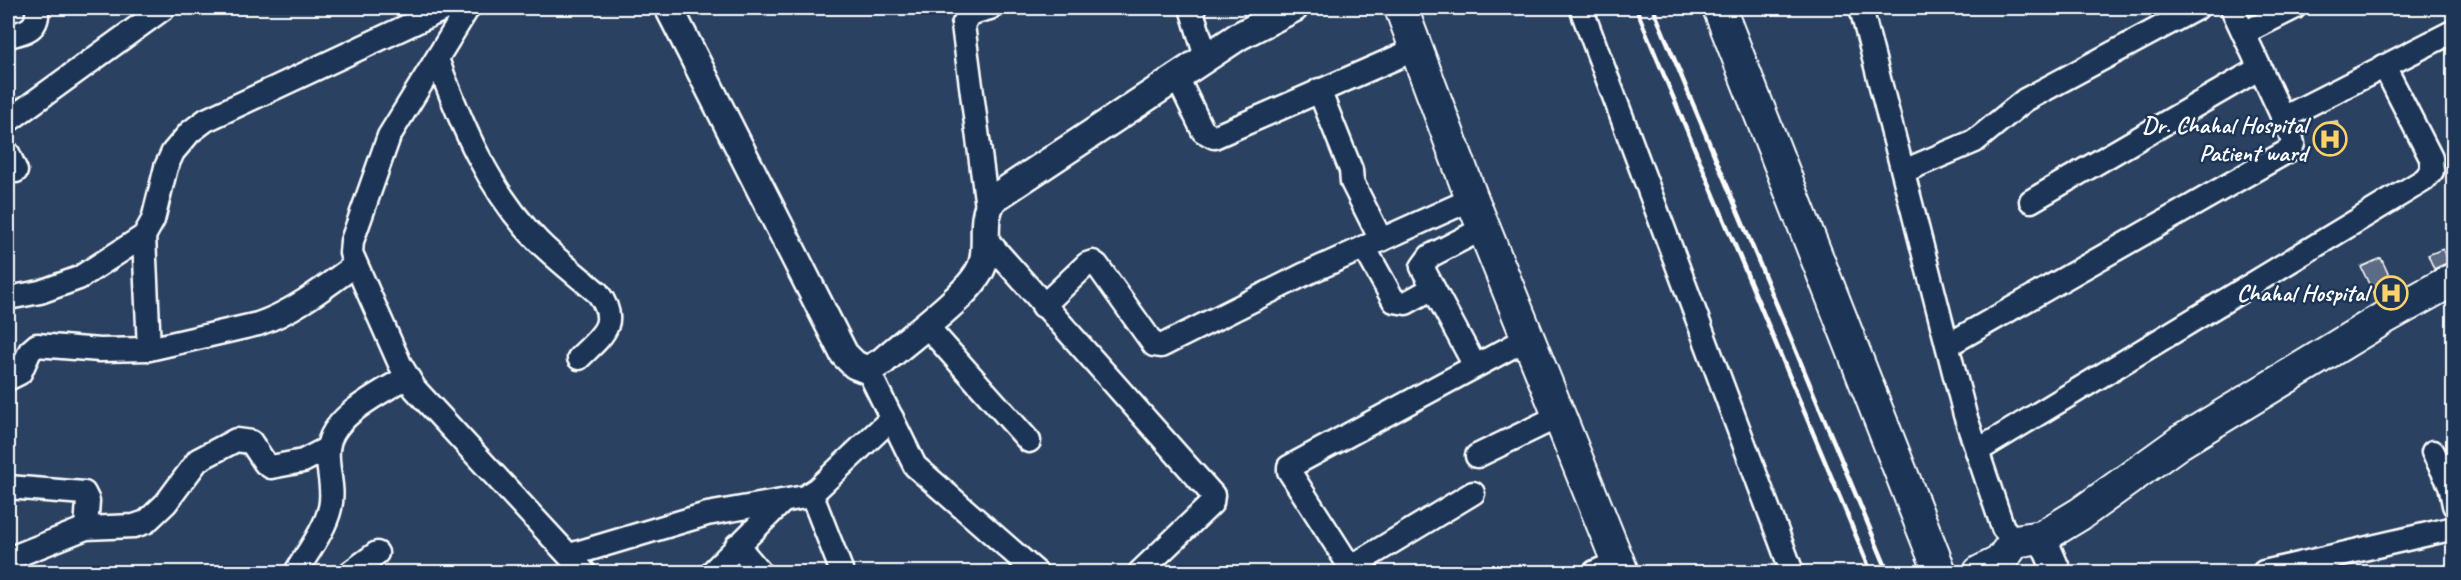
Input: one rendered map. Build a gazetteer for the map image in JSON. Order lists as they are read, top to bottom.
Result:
{
  "places": {
    "hospital": ["Dr. Chahal Hospital Patient ward", "Chahal Hospital"]
  }
}
